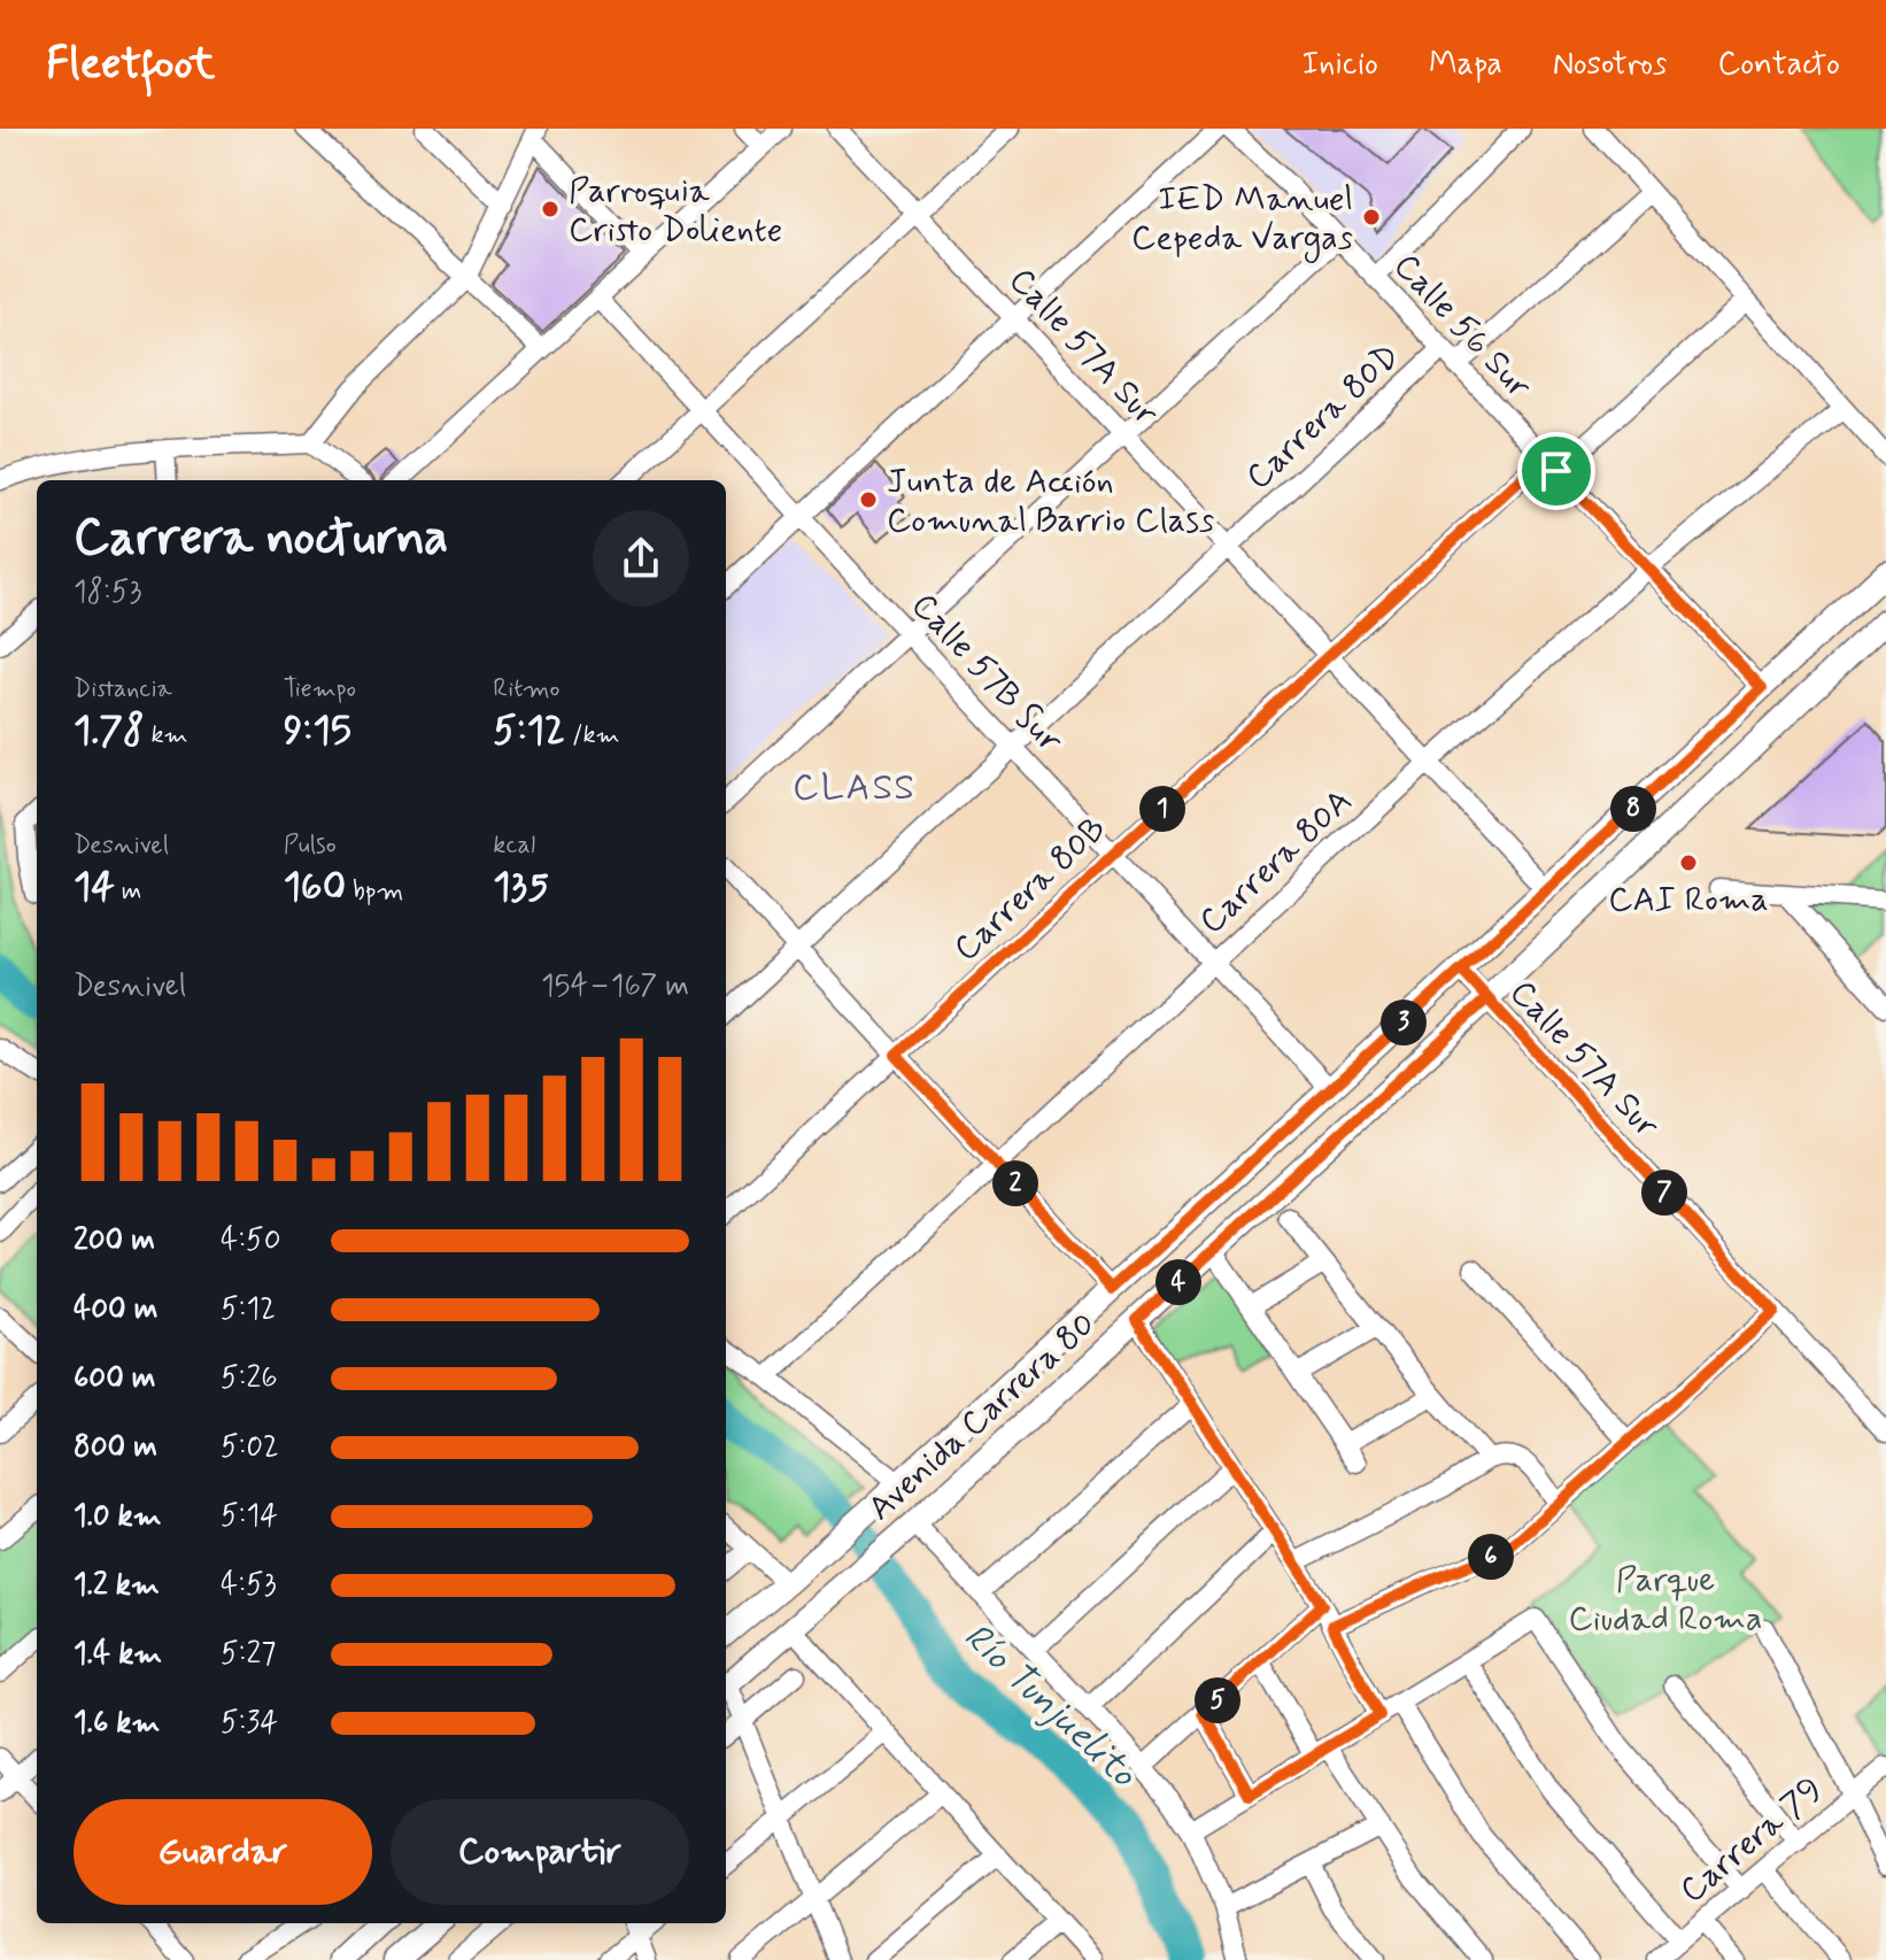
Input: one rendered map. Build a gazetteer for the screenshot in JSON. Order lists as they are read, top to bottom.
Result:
{
  "streets": {
    "main road": ["Avenida Carrera 80"],
    "street": [
      "Calle 56 Sur",
      "Calle 57A Sur",
      "Carrera 80D",
      "Calle 57B Sur",
      "Carrera 80A",
      "Carrera 80B",
      "Carrera 79"
    ]
  },
  "crossings": [
    ["Calle 56 Sur", "Carrera 80D"],
    ["Calle 56 Sur", "Carrera 80A"],
    ["Calle 56 Sur", "Carrera 80B"],
    ["Calle 56 Sur", "Avenida Carrera 80"],
    ["Calle 57A Sur", "Carrera 80D"],
    ["Calle 57A Sur", "Carrera 80A"],
    ["Calle 57A Sur", "Carrera 80B"],
    ["Calle 57A Sur", "Avenida Carrera 80"],
    ["Carrera 80D", "Calle 57B Sur"],
    ["Calle 57B Sur", "Carrera 80A"],
    ["Calle 57B Sur", "Carrera 80B"],
    ["Calle 57B Sur", "Avenida Carrera 80"]
  ],
  "districts": ["CLASS"],
  "water": ["Río Tunjuelito"],
  "parks": ["Parque Ciudad Roma"],
  "places": [
    "Parroquia Cristo Doliente",
    "IED Manuel Cepeda Vargas",
    "Junta de Acción Comunal Barrio Class",
    "CAI Roma"
  ],
  "page": {
    "header": "Fleetfoot",
    "nav": [
      "Inicio",
      "Mapa",
      "Nosotros",
      "Contacto"
    ],
    "heading": ["Carrera nocturna", "18:53"],
    "stats": [
      ["Distancia", "1.78 km"],
      ["Tiempo", "9:15"],
      ["Ritmo", "5:12 /km"],
      ["Desnivel", "14 m"],
      ["Pulso", "160 bpm"],
      ["kcal", "135"]
    ],
    "pins": [
      "1",
      "8",
      "3",
      "2",
      "7",
      "4",
      "6",
      "5"
    ],
    "chart": ["Desnivel", "154–167 m"],
    "list": [
      {
        "name": "200 m",
        "note": "4:50"
      },
      {
        "name": "400 m",
        "note": "5:12"
      },
      {
        "name": "600 m",
        "note": "5:26"
      },
      {
        "name": "800 m",
        "note": "5:02"
      },
      {
        "name": "1.0 km",
        "note": "5:14"
      },
      {
        "name": "1.2 km",
        "note": "4:53"
      },
      {
        "name": "1.4 km",
        "note": "5:27"
      },
      {
        "name": "1.6 km",
        "note": "5:34"
      }
    ],
    "buttons": ["Guardar", "Compartir"]
  }
}
